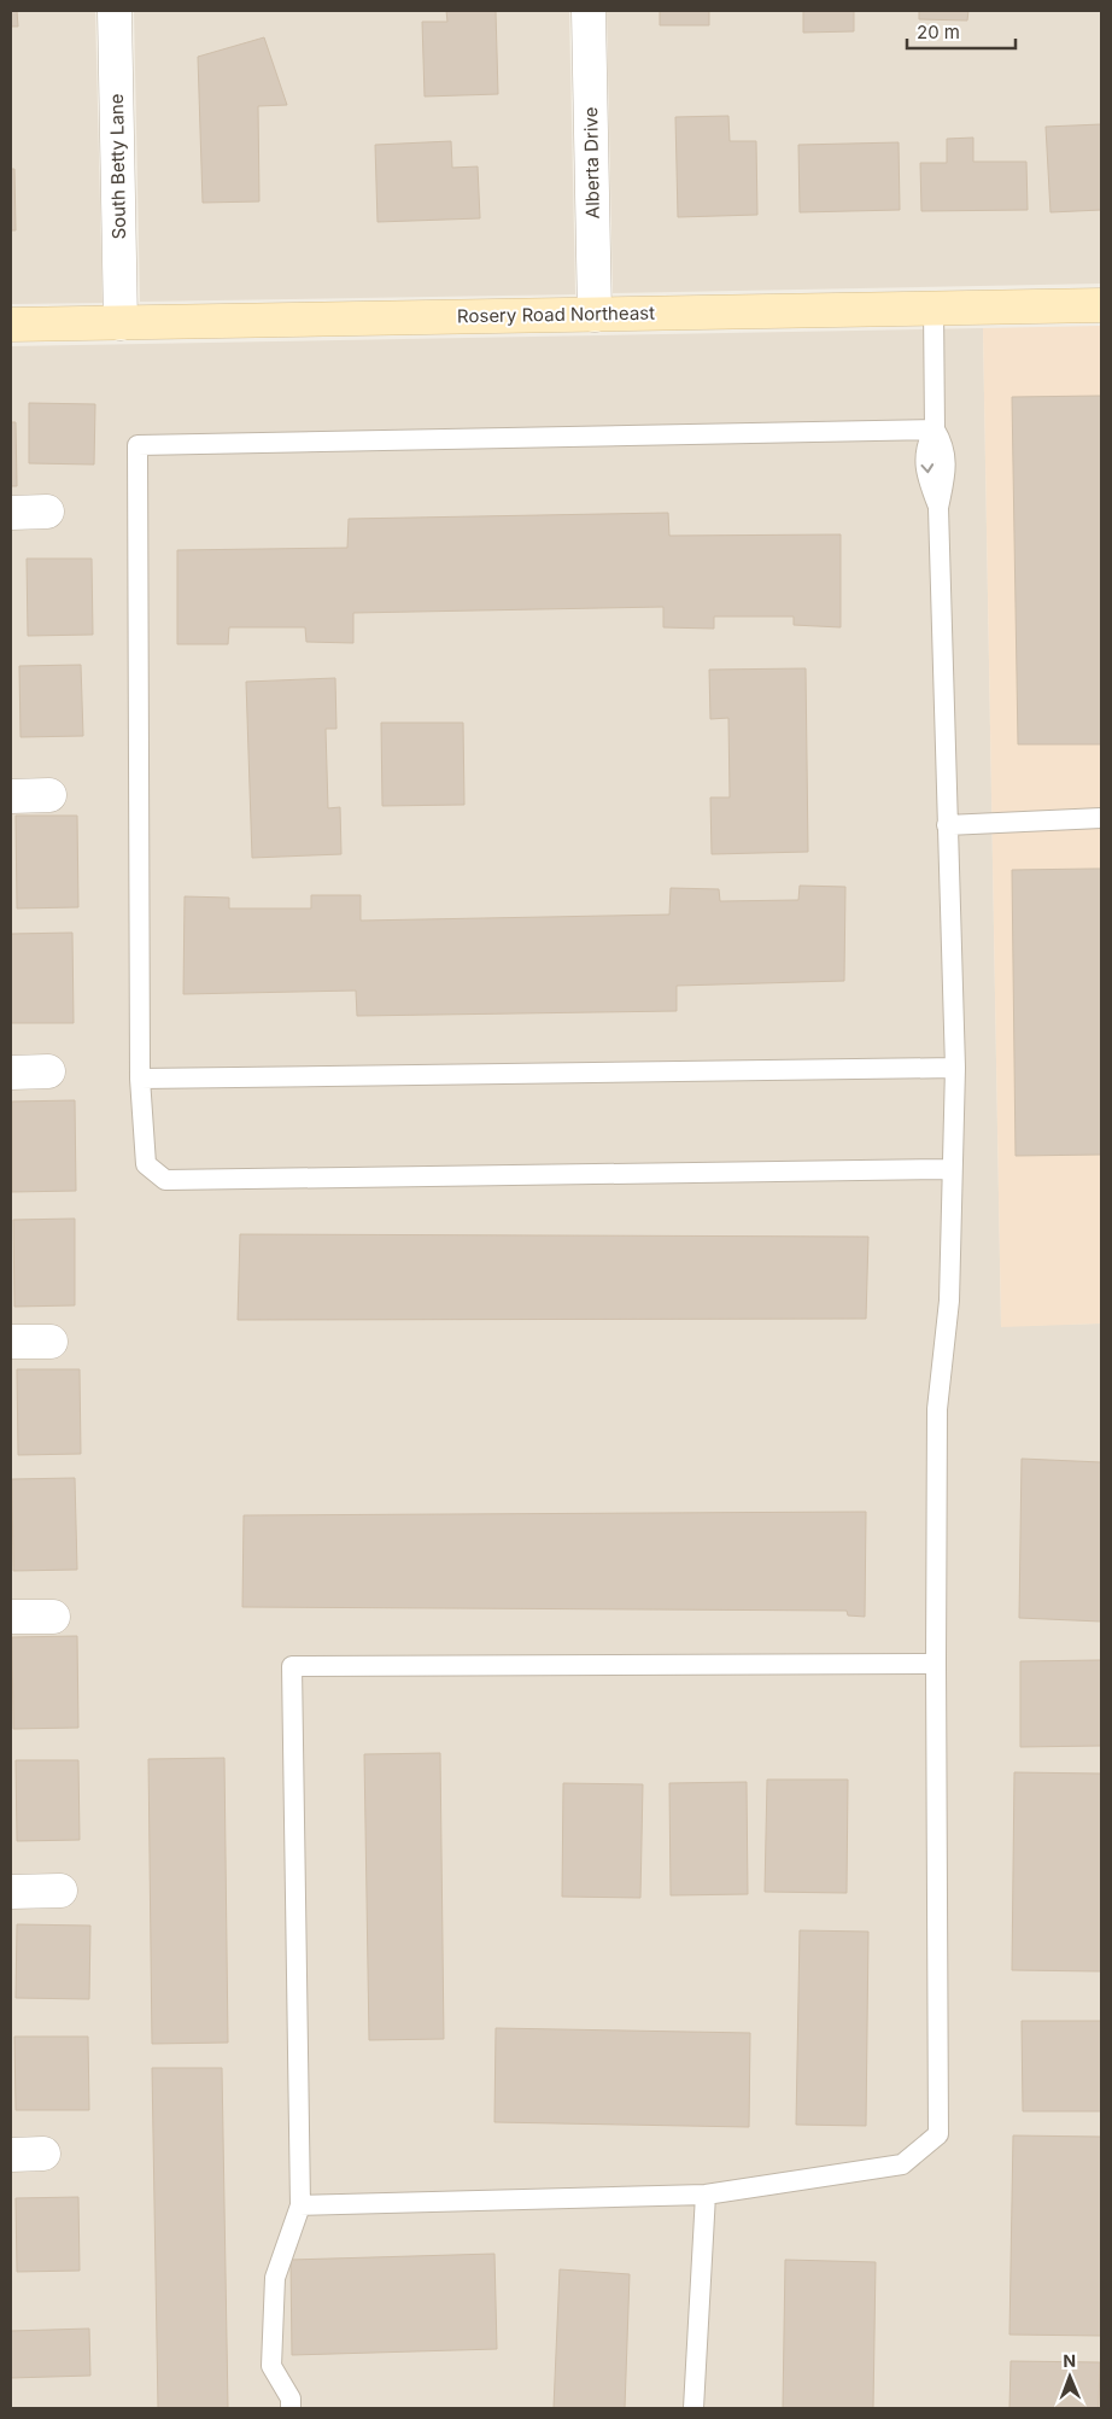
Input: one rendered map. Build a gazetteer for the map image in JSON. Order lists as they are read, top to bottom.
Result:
{
  "streets": {
    "street": ["Alberta Drive", "South Betty Lane", "Rosery Road Northeast"]
  },
  "crossings": [
    ["Alberta Drive", "Rosery Road Northeast"],
    ["South Betty Lane", "Rosery Road Northeast"]
  ],
  "scale_bar": "20 m",
  "north": "top"
}
